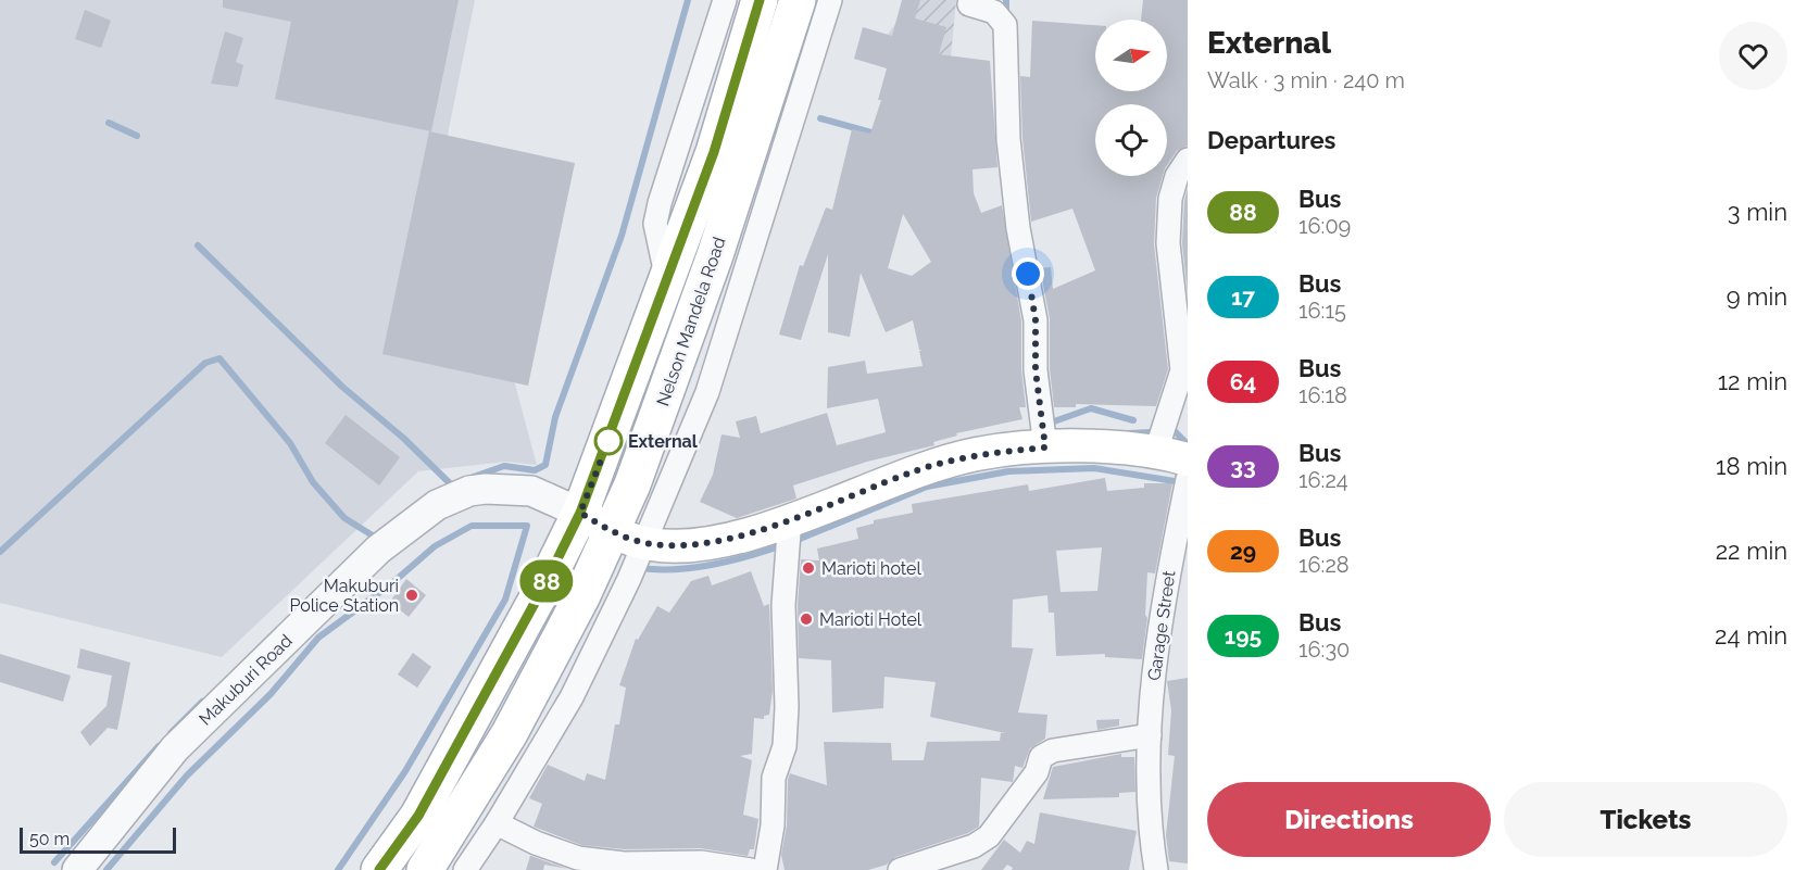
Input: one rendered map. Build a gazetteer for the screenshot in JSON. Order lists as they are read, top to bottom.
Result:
{
  "streets": {
    "main road": ["Nelson Mandela Road"],
    "street": ["Garage Street", "Makuburi Road"]
  },
  "crossings": [
    ["Nelson Mandela Road", "Makuburi Road"]
  ],
  "places": [
    "External",
    "Marioti hotel",
    "Makuburi Police Station",
    "Marioti Hotel"
  ],
  "lines": ["bus line 88"],
  "scale_bar": "50 m",
  "north": "right",
  "page": {
    "on_map": "88",
    "heading": [
      ["External", "Walk · 3 min · 240 m"],
      "Departures"
    ],
    "list": [
      {
        "mark": "88",
        "name": "Bus",
        "note": "16:09",
        "value": "3 min"
      },
      {
        "mark": "17",
        "name": "Bus",
        "note": "16:15",
        "value": "9 min"
      },
      {
        "mark": "64",
        "name": "Bus",
        "note": "16:18",
        "value": "12 min"
      },
      {
        "mark": "33",
        "name": "Bus",
        "note": "16:24",
        "value": "18 min"
      },
      {
        "mark": "29",
        "name": "Bus",
        "note": "16:28",
        "value": "22 min"
      },
      {
        "mark": "195",
        "name": "Bus",
        "note": "16:30",
        "value": "24 min"
      }
    ],
    "buttons": ["Directions", "Tickets"],
    "scale": "50 m"
  }
}
